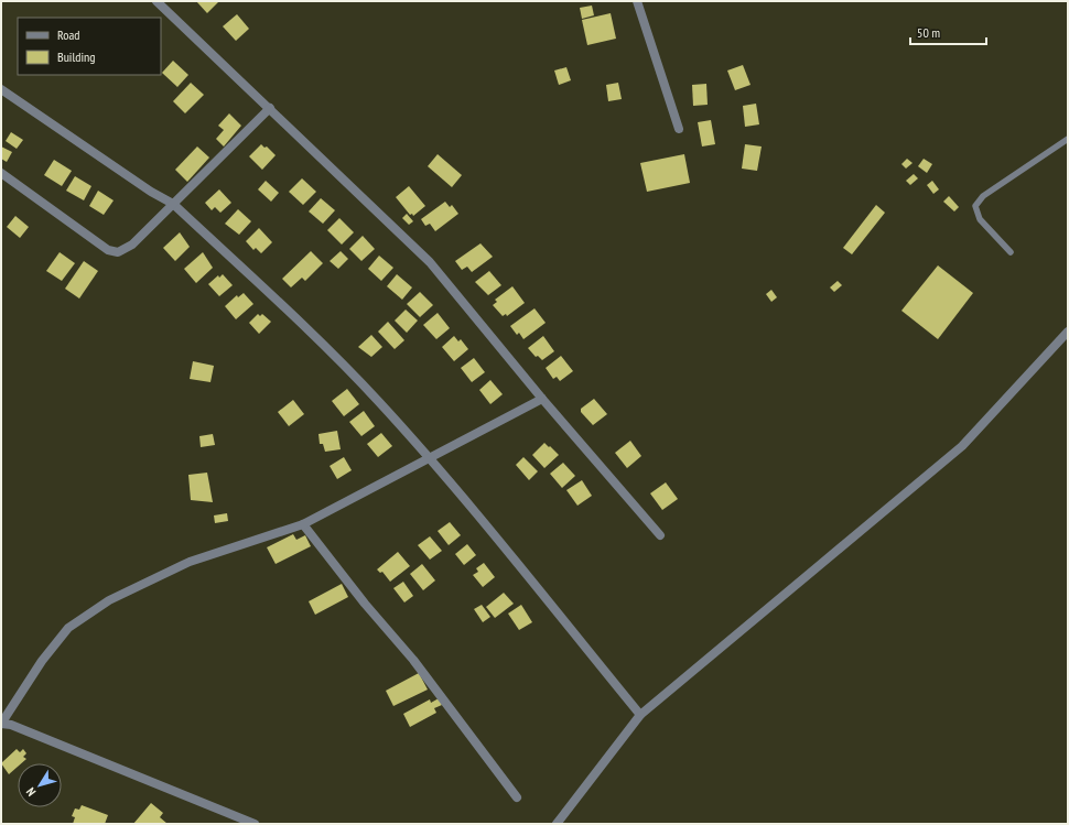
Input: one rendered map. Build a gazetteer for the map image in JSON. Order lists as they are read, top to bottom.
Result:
{
  "legend": ["Road", "Building"],
  "scale_bar": "50 m",
  "north": "bottom left"
}
